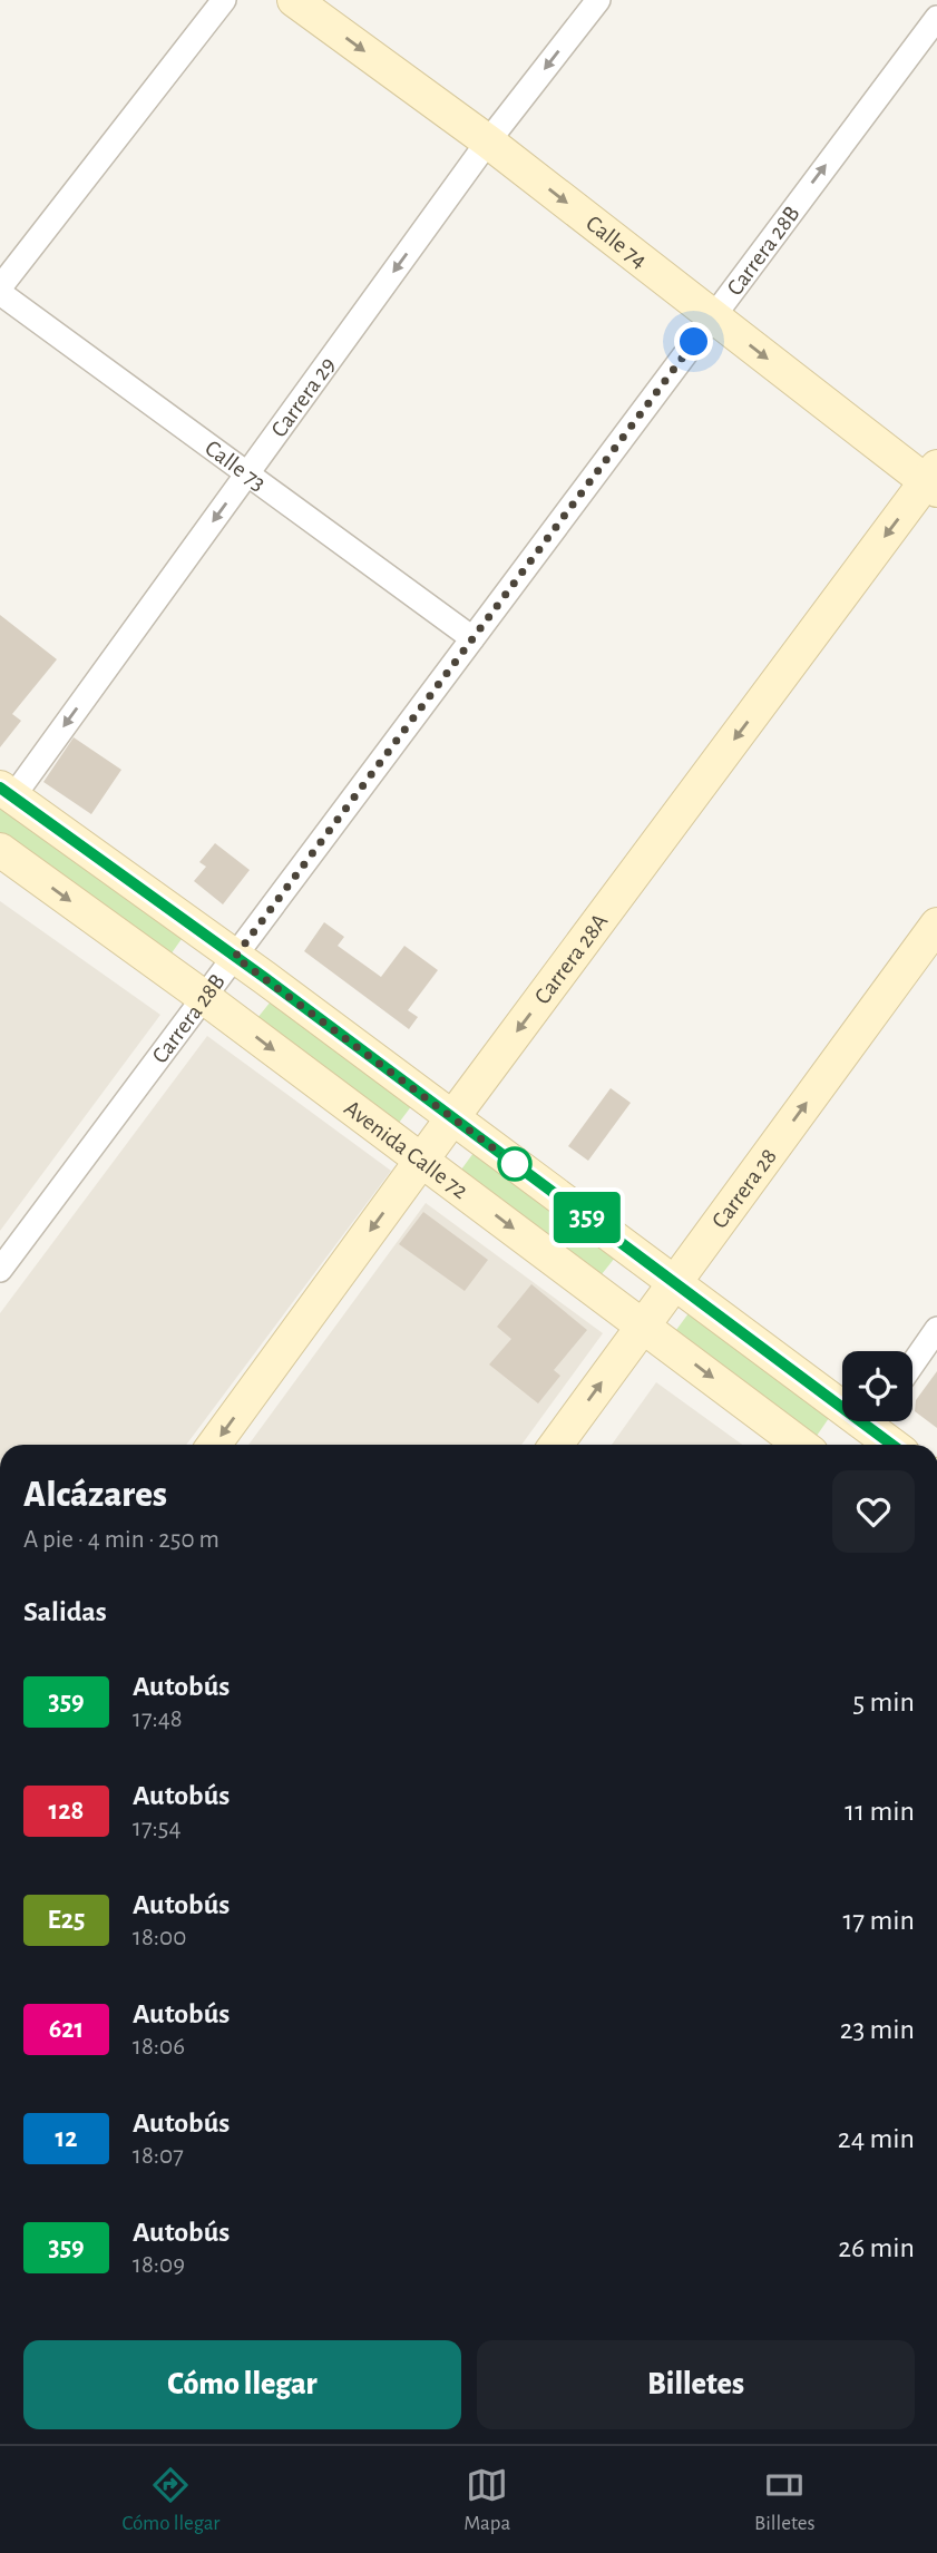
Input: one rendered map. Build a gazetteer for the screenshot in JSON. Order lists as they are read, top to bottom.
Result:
{
  "streets": {
    "street": [
      "Calle 74",
      "Carrera 28B",
      "Carrera 29",
      "Calle 73",
      "Carrera 28A",
      "Avenida Calle 72",
      "Carrera 28"
    ]
  },
  "crossings": [
    ["Calle 74", "Carrera 28B"],
    ["Calle 74", "Carrera 29"],
    ["Calle 74", "Carrera 28A"],
    ["Carrera 28B", "Calle 73"],
    ["Carrera 28B", "Avenida Calle 72"],
    ["Carrera 29", "Calle 73"],
    ["Carrera 28A", "Avenida Calle 72"],
    ["Avenida Calle 72", "Carrera 28"]
  ],
  "one_way": [
    "Calle 74",
    "Carrera 29",
    "Carrera 28A",
    "Carrera 28"
  ],
  "lines": ["bus line 359"],
  "page": {
    "on_map": "359",
    "heading": [
      ["Alcázares", "A pie · 4 min · 250 m"],
      "Salidas"
    ],
    "list": [
      {
        "mark": "359",
        "name": "Autobús",
        "note": "17:48",
        "value": "5 min"
      },
      {
        "mark": "128",
        "name": "Autobús",
        "note": "17:54",
        "value": "11 min"
      },
      {
        "mark": "E25",
        "name": "Autobús",
        "note": "18:00",
        "value": "17 min"
      },
      {
        "mark": "621",
        "name": "Autobús",
        "note": "18:06",
        "value": "23 min"
      },
      {
        "mark": "12",
        "name": "Autobús",
        "note": "18:07",
        "value": "24 min"
      },
      {
        "mark": "359",
        "name": "Autobús",
        "note": "18:09",
        "value": "26 min"
      }
    ],
    "buttons": ["Cómo llegar", "Billetes"],
    "tabs": ["Cómo llegar", "Mapa", "Billetes"]
  }
}
